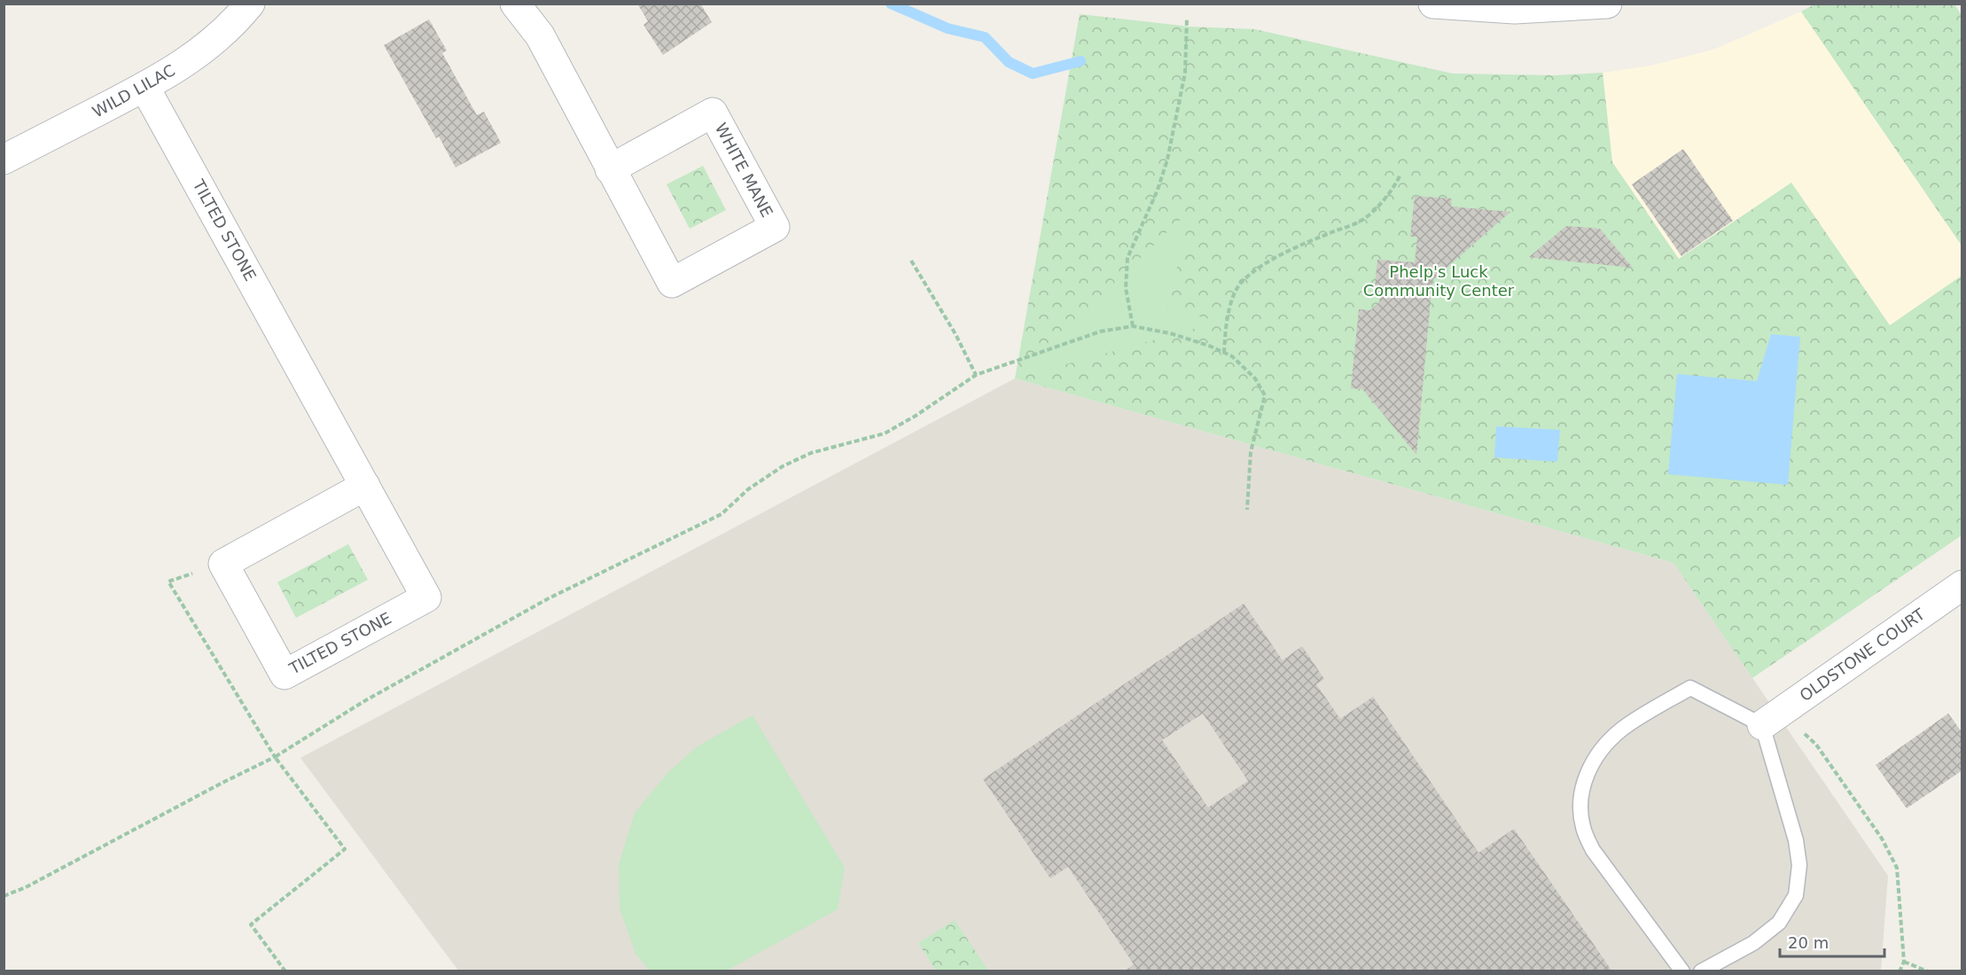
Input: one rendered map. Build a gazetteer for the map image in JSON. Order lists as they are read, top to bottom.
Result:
{
  "streets": {
    "street": [
      "WILD LILAC",
      "WHITE MANE",
      "TILTED STONE",
      "OLDSTONE COURT"
    ]
  },
  "crossings": [
    ["WILD LILAC", "TILTED STONE"]
  ],
  "parks": ["Phelp's Luck Community Center"],
  "scale_bar": "20 m"
}
